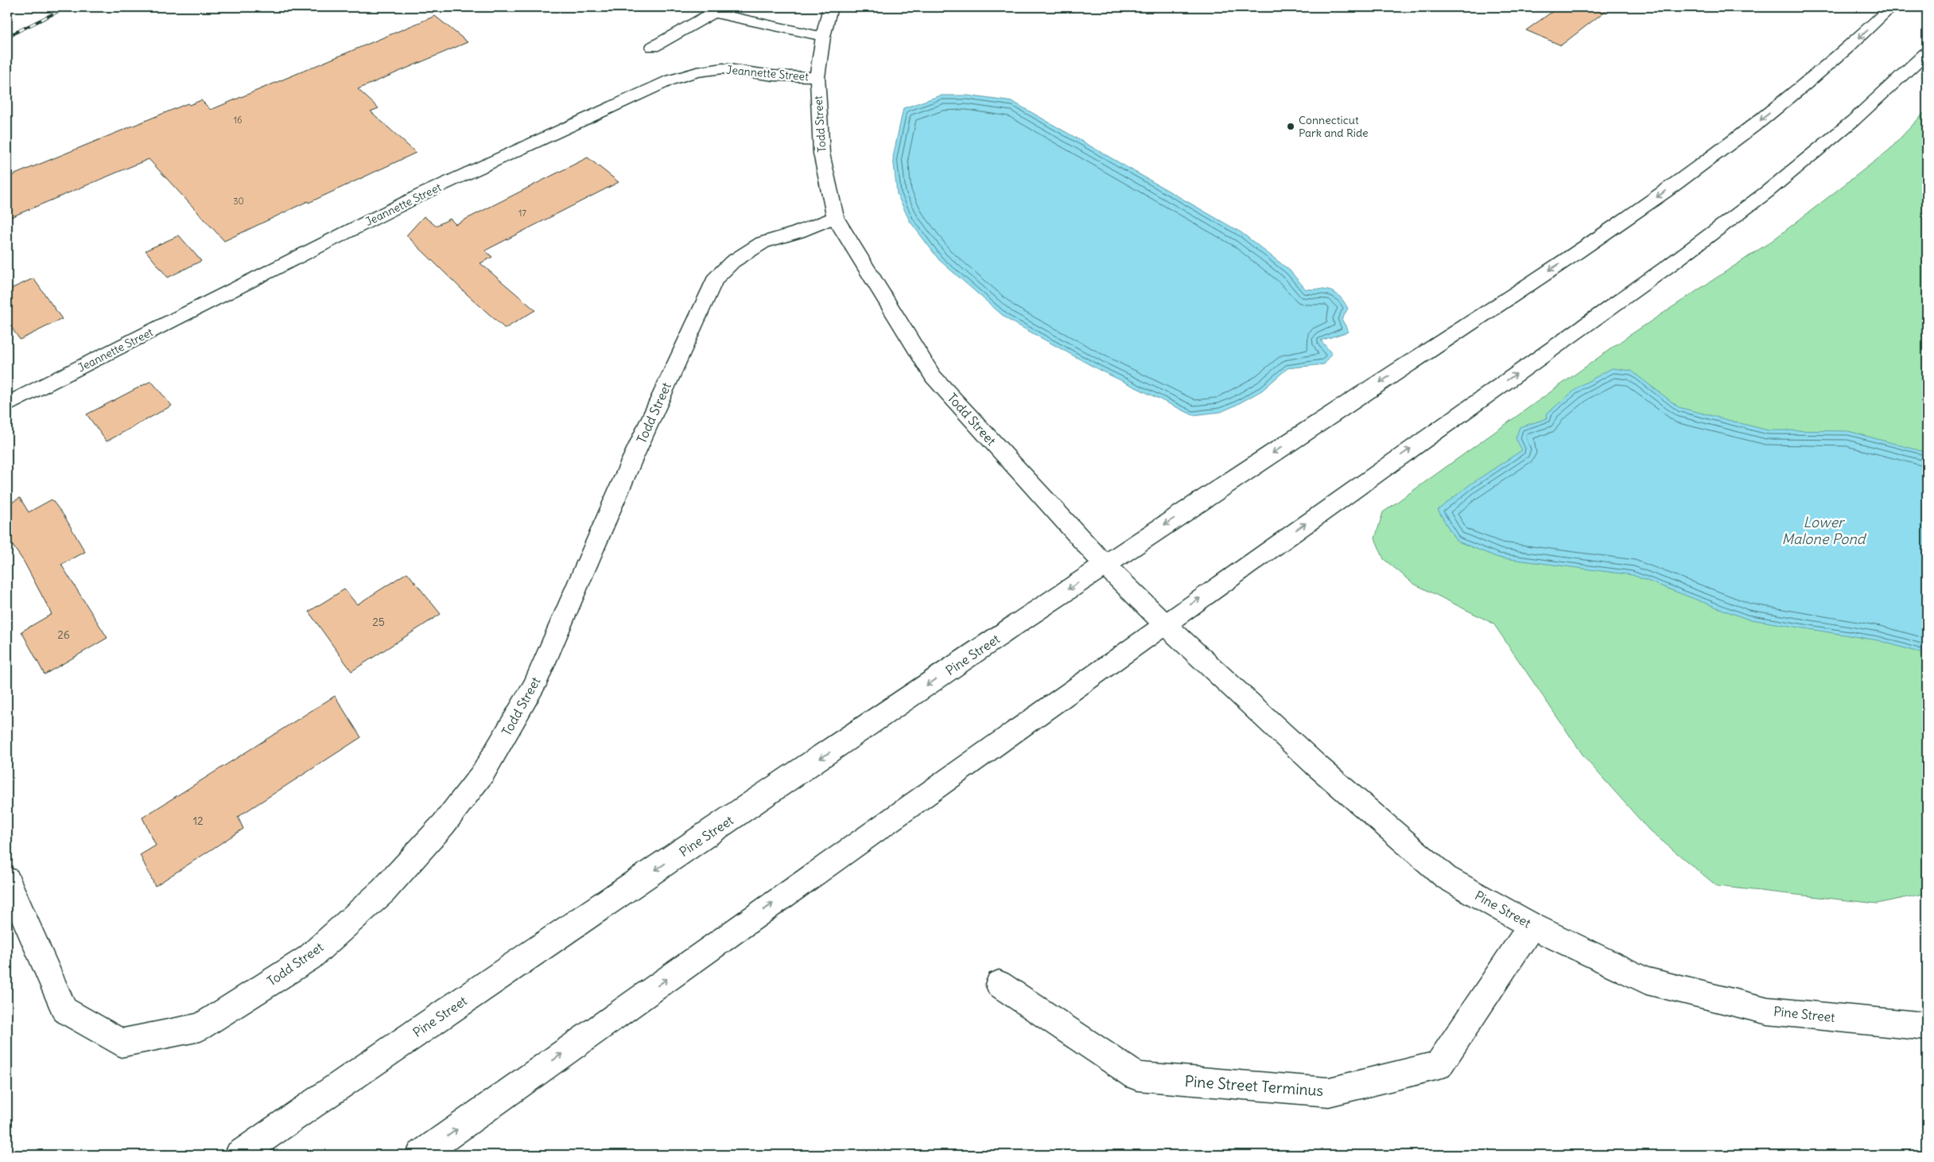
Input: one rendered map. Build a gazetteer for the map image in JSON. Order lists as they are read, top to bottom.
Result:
{
  "streets": {
    "main road": [
      "Jeannette Street",
      "Todd Street",
      "Pine Street",
      "Pine Street Terminus"
    ]
  },
  "crossings": [
    ["Jeannette Street", "Todd Street"],
    ["Todd Street", "Pine Street"],
    ["Pine Street", "Pine Street Terminus"]
  ],
  "water": ["Lower Malone Pond"],
  "places": ["Connecticut Park and Ride"],
  "house_numbers": [
    "16",
    "30",
    "17",
    "25",
    "26",
    "12"
  ]
}
